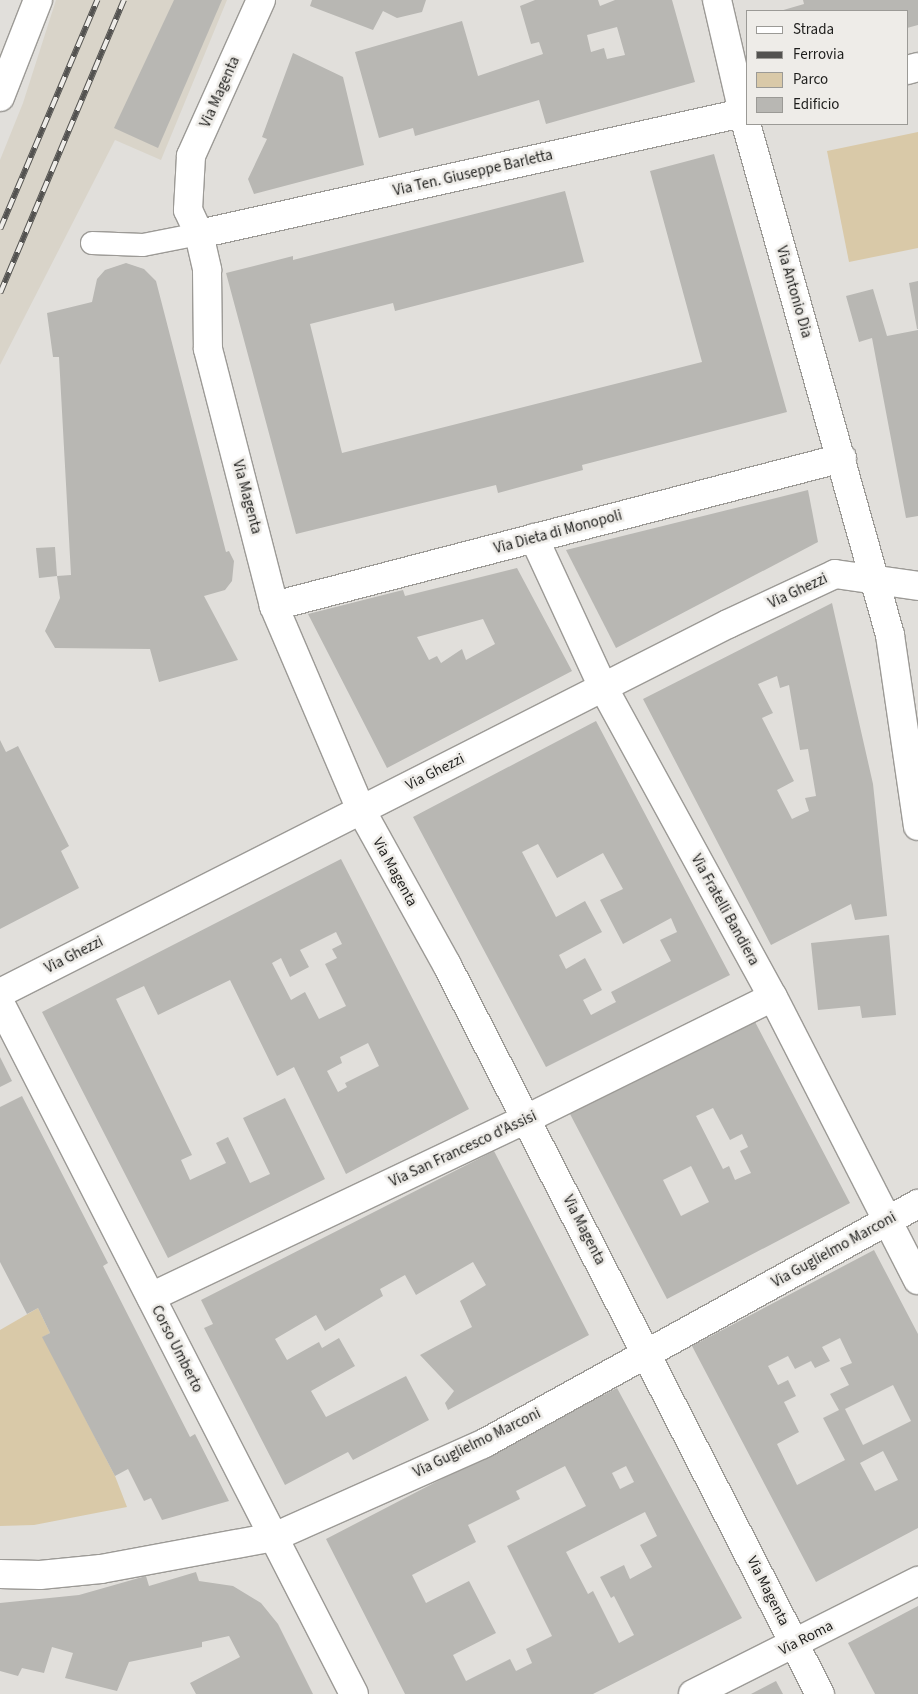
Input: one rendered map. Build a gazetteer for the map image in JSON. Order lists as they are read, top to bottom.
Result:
{
  "streets": {
    "street": [
      "Via Magenta",
      "Via Ten. Giuseppe Barletta",
      "Via Antonio Dia",
      "Via Dieta di Monopoli",
      "Via Ghezzi",
      "Via Fratelli Bandiera",
      "Via San Francesco d'Assisi",
      "Via Guglielmo Marconi",
      "Corso Umberto",
      "Via Roma"
    ]
  },
  "crossings": [
    ["Via Magenta", "Via Ten. Giuseppe Barletta"],
    ["Via Magenta", "Via Dieta di Monopoli"],
    ["Via Magenta", "Via Ghezzi"],
    ["Via Magenta", "Via San Francesco d'Assisi"],
    ["Via Magenta", "Via Guglielmo Marconi"],
    ["Via Magenta", "Via Roma"],
    ["Via Ten. Giuseppe Barletta", "Via Antonio Dia"],
    ["Via Antonio Dia", "Via Dieta di Monopoli"],
    ["Via Antonio Dia", "Via Ghezzi"],
    ["Via Dieta di Monopoli", "Via Fratelli Bandiera"],
    ["Via Ghezzi", "Via Fratelli Bandiera"],
    ["Via Fratelli Bandiera", "Via San Francesco d'Assisi"],
    ["Via Fratelli Bandiera", "Via Guglielmo Marconi"],
    ["Via San Francesco d'Assisi", "Corso Umberto"],
    ["Via Guglielmo Marconi", "Corso Umberto"]
  ],
  "legend": [
    "Strada",
    "Ferrovia",
    "Parco",
    "Edificio"
  ]
}
